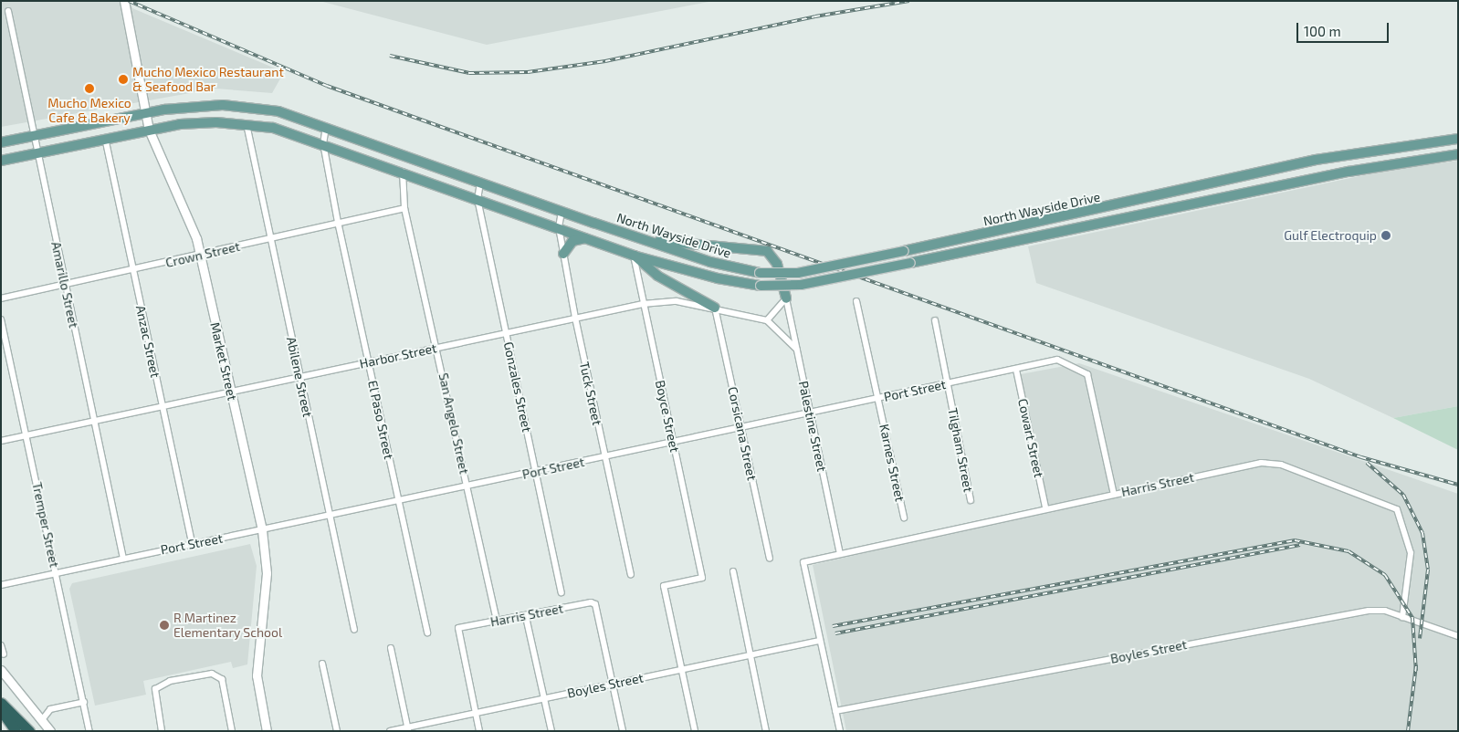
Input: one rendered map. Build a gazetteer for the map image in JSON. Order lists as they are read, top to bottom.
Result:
{
  "streets": {
    "main road": ["North Wayside Drive"],
    "street": [
      "Crown Street",
      "Amarillo Street",
      "Anzac Street",
      "Harbor Street",
      "Market Street",
      "Abilene Street",
      "Gonzales Street",
      "Port Street",
      "Tuck Street",
      "Boyce Street",
      "El Paso Street",
      "San Angelo Street",
      "Palestine Street",
      "Corsicana Street",
      "Cowart Street",
      "Tilgham Street",
      "Karnes Street",
      "Harris Street",
      "Tremper Street",
      "Boyles Street"
    ]
  },
  "crossings": [
    ["North Wayside Drive", "Amarillo Street"],
    ["North Wayside Drive", "Anzac Street"],
    ["North Wayside Drive", "Market Street"],
    ["North Wayside Drive", "Abilene Street"],
    ["North Wayside Drive", "Gonzales Street"],
    ["North Wayside Drive", "Tuck Street"],
    ["North Wayside Drive", "Boyce Street"],
    ["North Wayside Drive", "El Paso Street"],
    ["North Wayside Drive", "San Angelo Street"],
    ["Crown Street", "Amarillo Street"],
    ["Crown Street", "Anzac Street"],
    ["Crown Street", "Market Street"],
    ["Crown Street", "Abilene Street"],
    ["Crown Street", "El Paso Street"],
    ["Crown Street", "San Angelo Street"],
    ["Amarillo Street", "Harbor Street"],
    ["Amarillo Street", "Port Street"],
    ["Anzac Street", "Harbor Street"],
    ["Anzac Street", "Port Street"],
    ["Harbor Street", "Market Street"],
    ["Harbor Street", "Abilene Street"],
    ["Harbor Street", "Gonzales Street"],
    ["Harbor Street", "Tuck Street"],
    ["Harbor Street", "Boyce Street"],
    ["Harbor Street", "El Paso Street"],
    ["Harbor Street", "San Angelo Street"],
    ["Harbor Street", "Corsicana Street"],
    ["Harbor Street", "Tremper Street"],
    ["Market Street", "Port Street"],
    ["Abilene Street", "Port Street"],
    ["Gonzales Street", "Port Street"],
    ["Port Street", "Tuck Street"],
    ["Port Street", "Boyce Street"],
    ["Port Street", "El Paso Street"],
    ["Port Street", "San Angelo Street"],
    ["Port Street", "Palestine Street"],
    ["Port Street", "Corsicana Street"],
    ["Port Street", "Cowart Street"],
    ["Port Street", "Tilgham Street"],
    ["Port Street", "Karnes Street"],
    ["Port Street", "Harris Street"],
    ["Port Street", "Tremper Street"],
    ["Boyce Street", "Boyles Street"],
    ["San Angelo Street", "Harris Street"],
    ["Palestine Street", "Harris Street"],
    ["Cowart Street", "Harris Street"],
    ["Harris Street", "Boyles Street"]
  ],
  "places": [
    "Mucho Mexico Restaurant & Seafood Bar",
    "Mucho Mexico Cafe & Bakery",
    "Gulf Electroquip",
    "R Martinez Elementary School"
  ],
  "scale_bar": "100 m"
}
